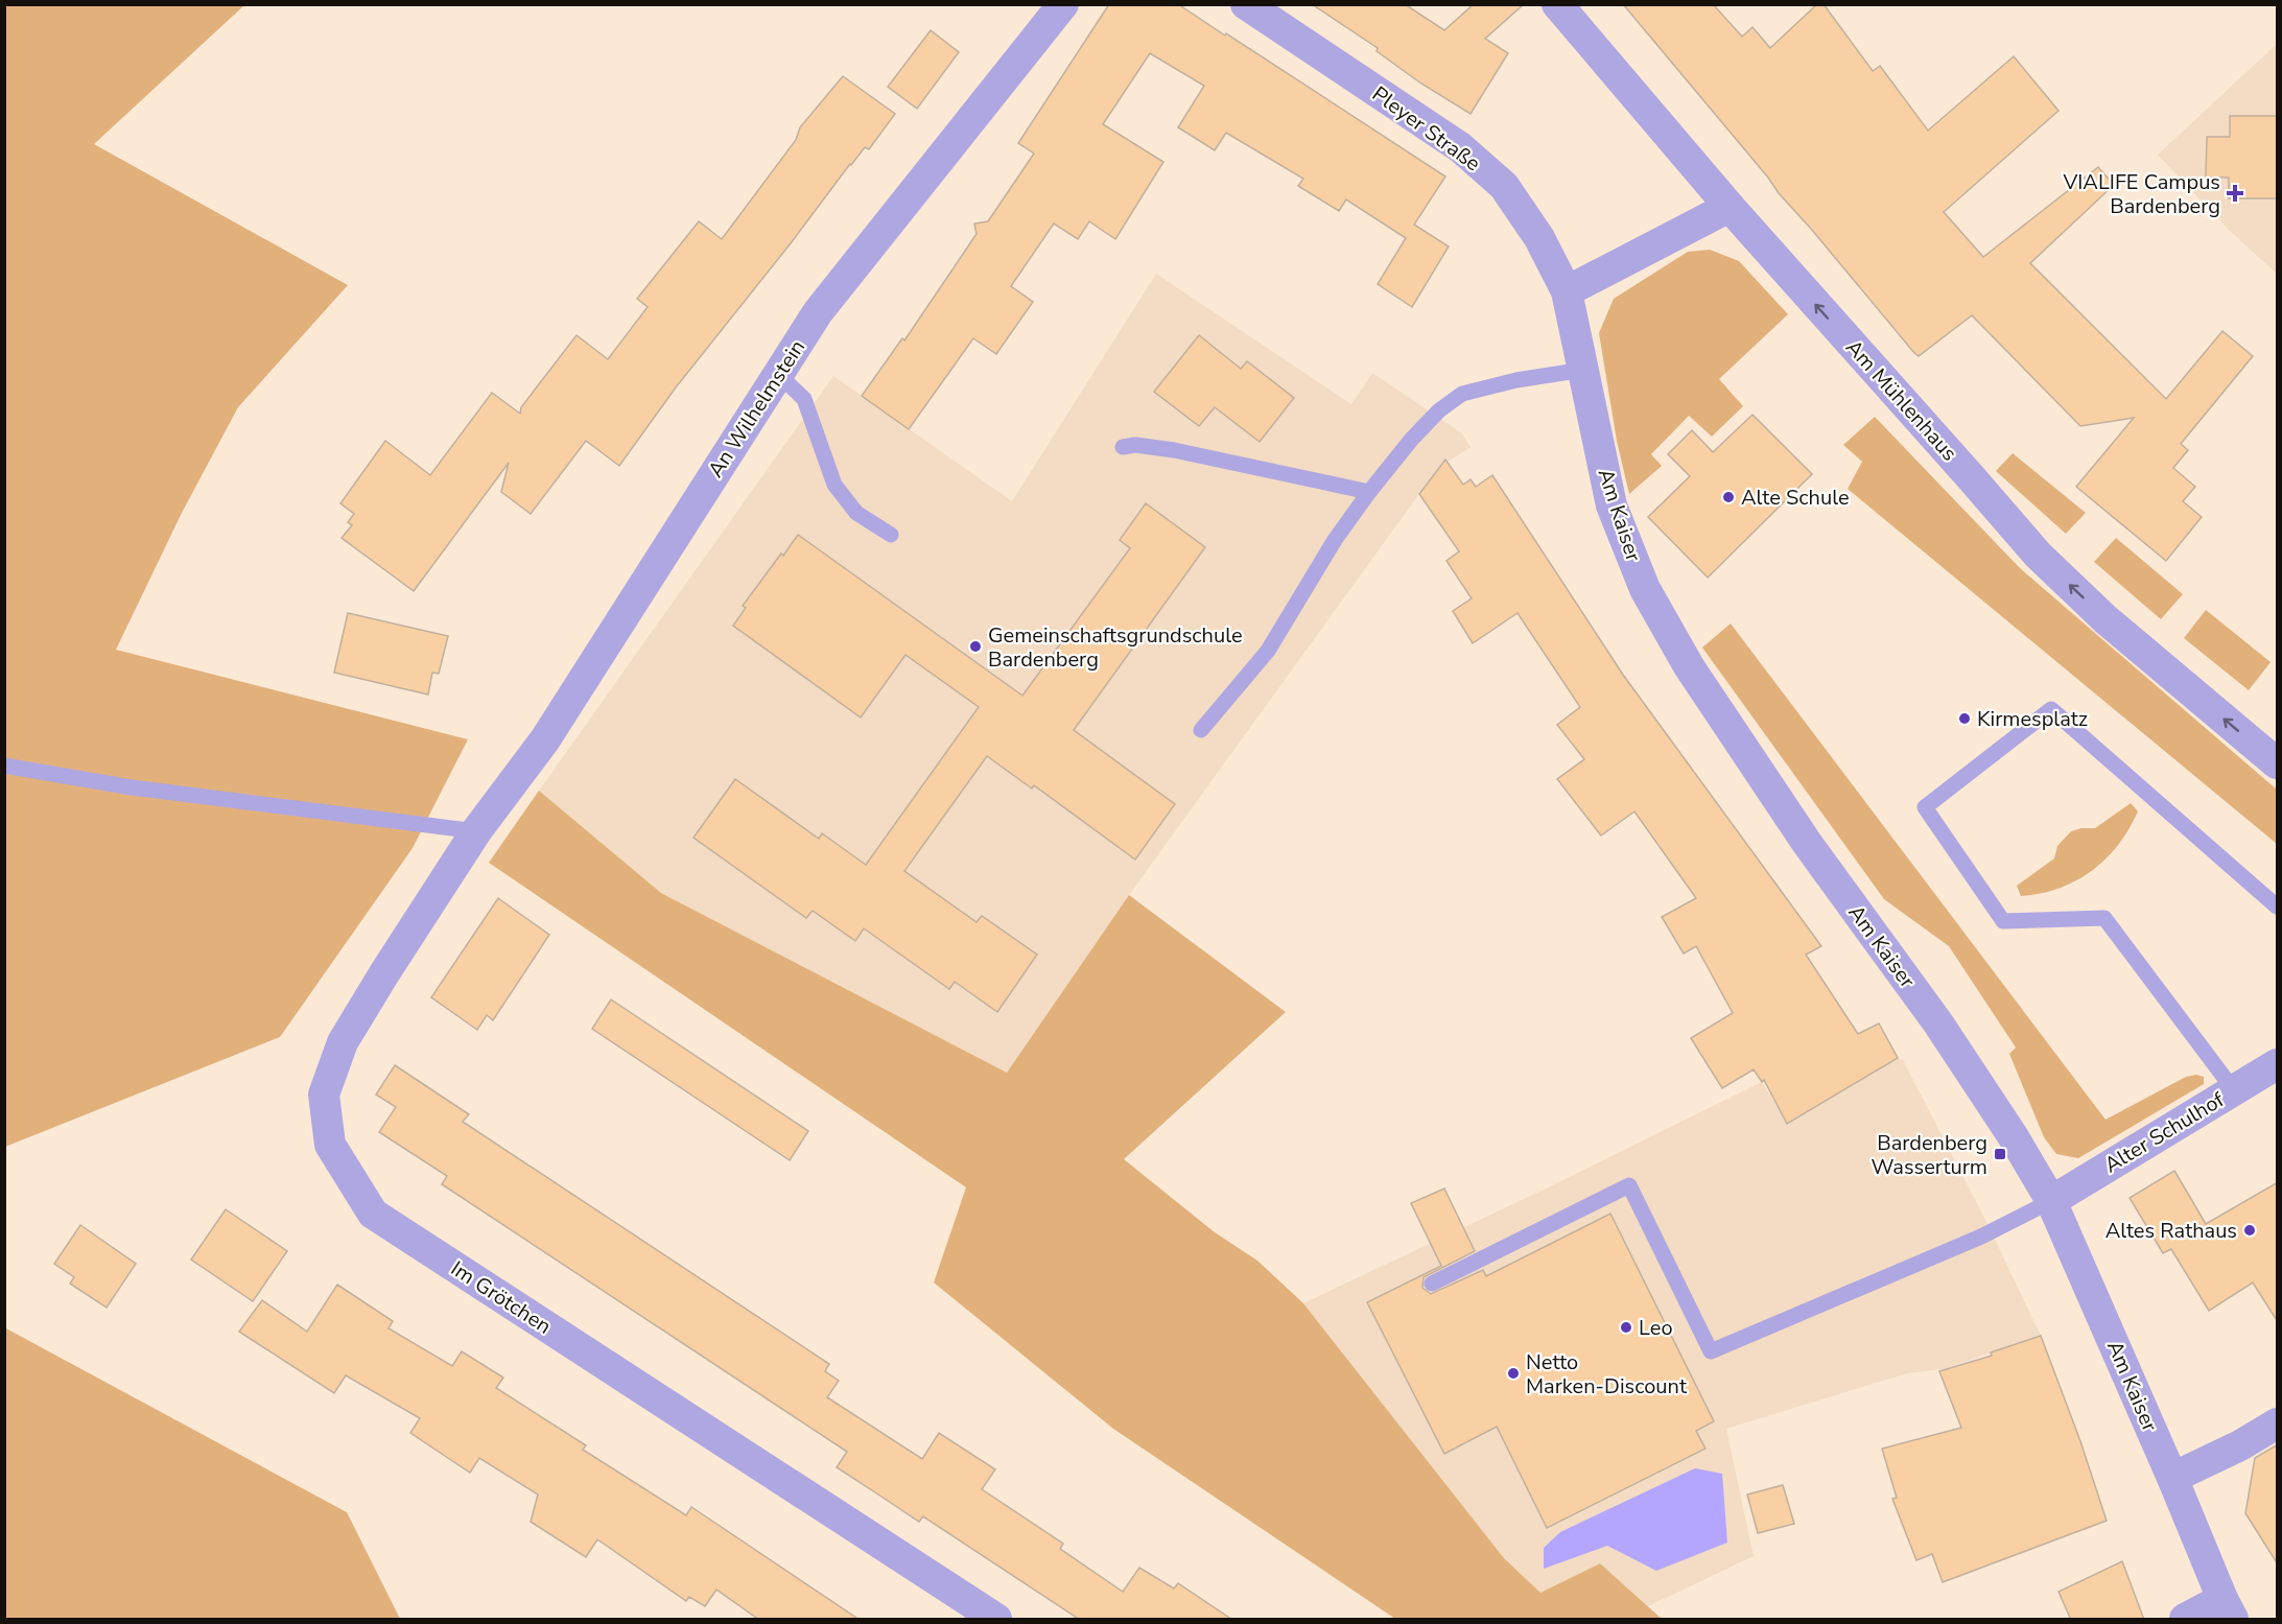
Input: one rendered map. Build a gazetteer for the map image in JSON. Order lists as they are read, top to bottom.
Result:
{
  "streets": {
    "street": [
      "Pleyer Straße",
      "Am Mühlenhaus",
      "An Wilhelmstein",
      "Am Kaiser",
      "Alter Schulhof",
      "Im Grötchen"
    ]
  },
  "crossings": [
    ["Pleyer Straße", "Am Kaiser"],
    ["An Wilhelmstein", "Im Grötchen"],
    ["Am Kaiser", "Alter Schulhof"]
  ],
  "one_way": ["Am Mühlenhaus"],
  "places": {
    "health": ["VIALIFE Campus Bardenberg"],
    "other": [
      "Alte Schule",
      "Gemeinschaftsgrundschule Bardenberg",
      "Kirmesplatz",
      "Altes Rathaus",
      "Leo",
      "Netto Marken-Discount"
    ],
    "transit": ["Bardenberg Wasserturm"]
  }
}
